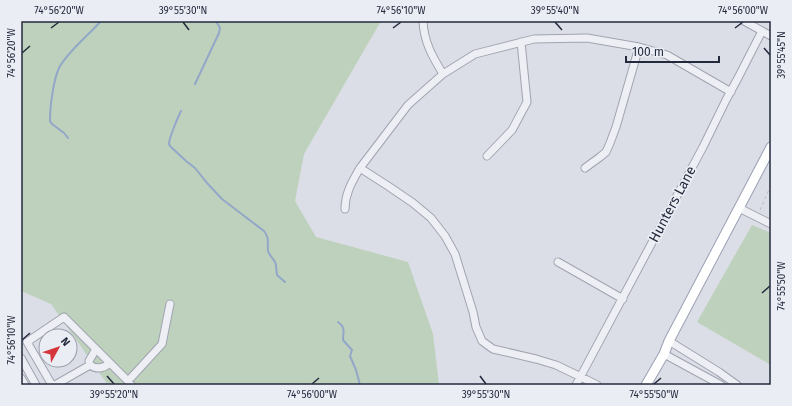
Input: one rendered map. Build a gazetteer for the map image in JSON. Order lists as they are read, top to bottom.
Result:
{
  "streets": {
    "street": ["Hunters Lane"]
  },
  "scale_bar": "100 m",
  "north": "top right",
  "coordinates": [
    "74°56'20\"W",
    "39°55'30\"N",
    "74°56'10\"W",
    "39°55'40\"N",
    "74°56'00\"W",
    "39°55'45\"N",
    "74°55'50\"W",
    "39°55'20\"N"
  ]
}
